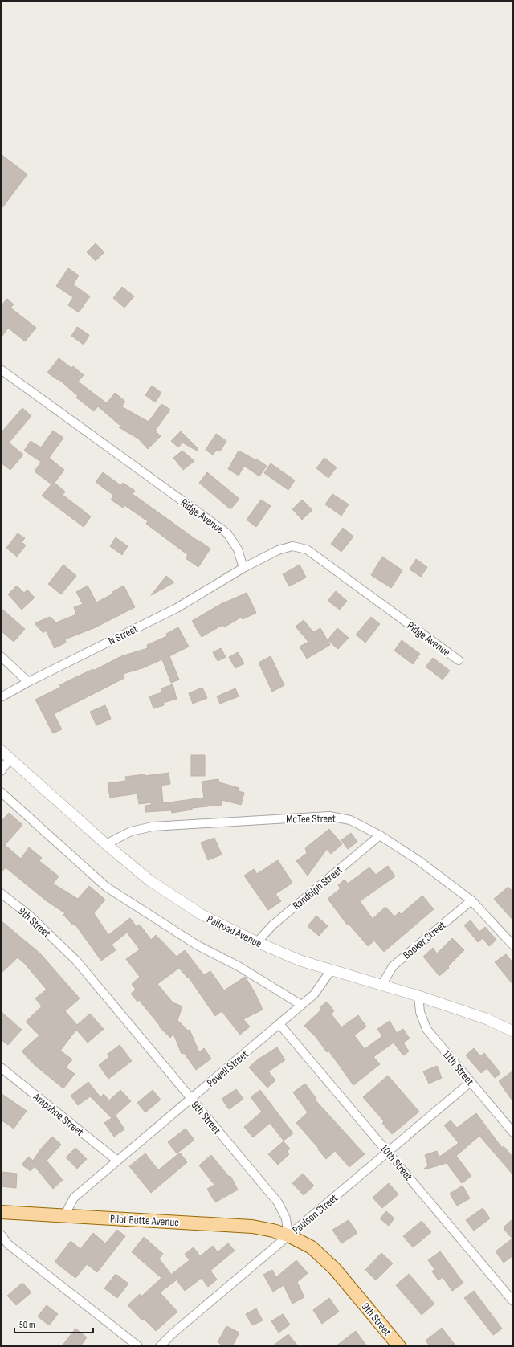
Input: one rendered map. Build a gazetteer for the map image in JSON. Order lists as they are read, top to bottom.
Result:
{
  "streets": {
    "main road": ["9th Street", "Pilot Butte Avenue"],
    "street": [
      "Ridge Avenue",
      "N Street",
      "McTee Street",
      "Randolph Street",
      "Railroad Avenue",
      "Booker Street",
      "11th Street",
      "Powell Street",
      "Arapahoe Street",
      "10th Street",
      "Paulson Street"
    ]
  },
  "crossings": [
    ["Ridge Avenue", "N Street"],
    ["McTee Street", "Randolph Street"],
    ["McTee Street", "Railroad Avenue"],
    ["McTee Street", "Booker Street"],
    ["Randolph Street", "Railroad Avenue"],
    ["9th Street", "Powell Street"],
    ["9th Street", "Paulson Street"],
    ["9th Street", "Pilot Butte Avenue"],
    ["Railroad Avenue", "Booker Street"],
    ["Railroad Avenue", "11th Street"],
    ["Railroad Avenue", "Powell Street"],
    ["11th Street", "Paulson Street"],
    ["Powell Street", "Arapahoe Street"],
    ["Powell Street", "10th Street"],
    ["Powell Street", "Pilot Butte Avenue"],
    ["10th Street", "Paulson Street"],
    ["Paulson Street", "Pilot Butte Avenue"]
  ],
  "scale_bar": "50 m"
}
